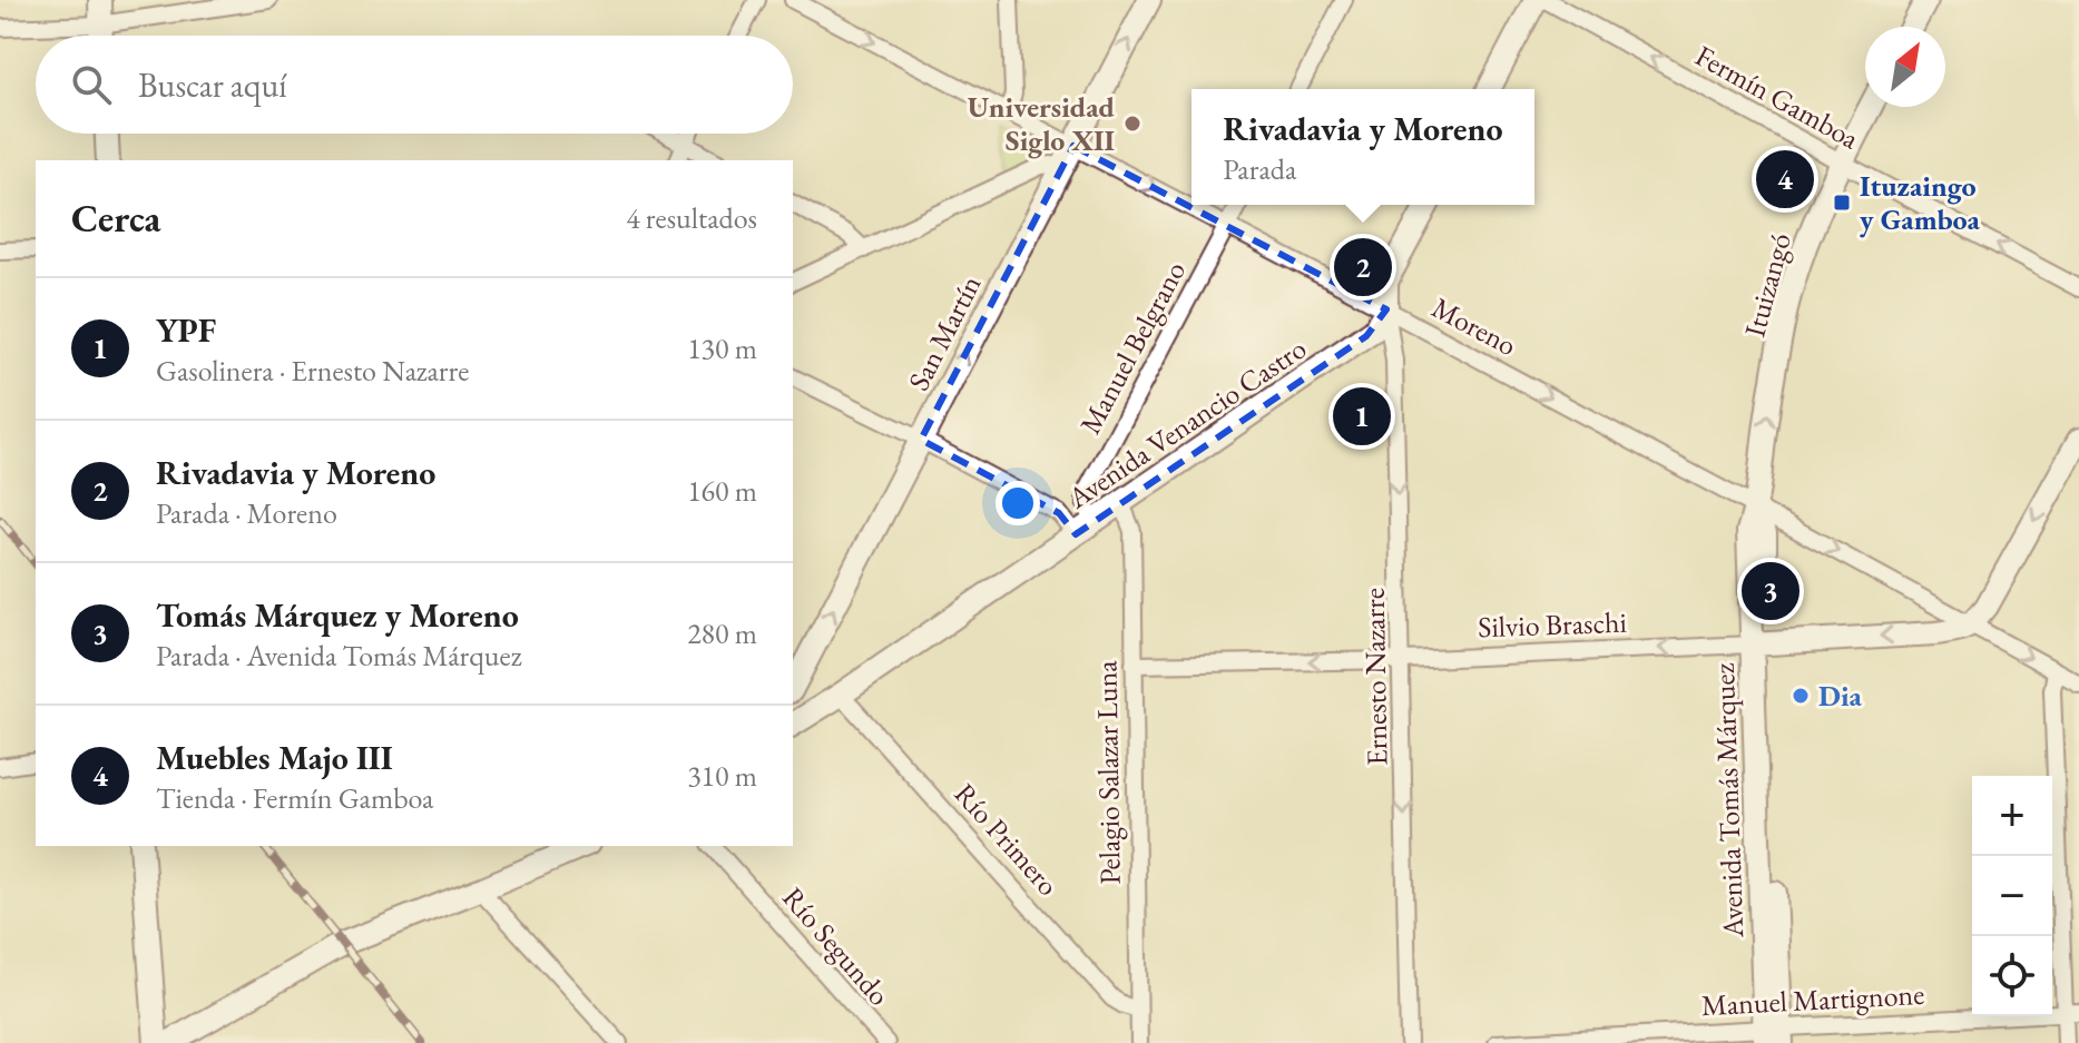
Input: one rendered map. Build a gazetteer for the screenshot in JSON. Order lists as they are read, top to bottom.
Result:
{
  "streets": {
    "street": [
      "Fermín Gamboa",
      "Ituizangó",
      "Moreno",
      "San Martín",
      "Manuel Belgrano",
      "Avenida Venancio Castro",
      "Silvio Braschi",
      "Ernesto Nazarre",
      "Pelagio Salazar Luna",
      "Avenida Tomás Márquez",
      "Río Primero",
      "Río Segundo",
      "Manuel Martignone"
    ]
  },
  "crossings": [
    ["Fermín Gamboa", "Ituizangó"],
    ["Ituizangó", "Moreno"],
    ["Ituizangó", "Avenida Tomás Márquez"],
    ["Moreno", "San Martín"],
    ["Moreno", "Manuel Belgrano"],
    ["Moreno", "Avenida Venancio Castro"],
    ["Moreno", "Silvio Braschi"],
    ["Moreno", "Ernesto Nazarre"],
    ["Moreno", "Avenida Tomás Márquez"],
    ["Manuel Belgrano", "Avenida Venancio Castro"],
    ["Avenida Venancio Castro", "Ernesto Nazarre"],
    ["Avenida Venancio Castro", "Pelagio Salazar Luna"],
    ["Avenida Venancio Castro", "Río Primero"],
    ["Silvio Braschi", "Ernesto Nazarre"],
    ["Silvio Braschi", "Pelagio Salazar Luna"],
    ["Silvio Braschi", "Avenida Tomás Márquez"],
    ["Pelagio Salazar Luna", "Río Primero"],
    ["Avenida Tomás Márquez", "Manuel Martignone"]
  ],
  "one_way": [
    "Fermín Gamboa",
    "Ituizangó",
    "Moreno",
    "San Martín",
    "Silvio Braschi",
    "Ernesto Nazarre"
  ],
  "places": {
    "other": ["Universidad Siglo XII", "Dia"],
    "transit": ["Ituzaingo y Gamboa"]
  },
  "north": "top right",
  "page": {
    "search": "Buscar aquí",
    "popup": ["Rivadavia y Moreno", "Parada"],
    "pins": [
      "4",
      "2",
      "1",
      "3"
    ],
    "heading": ["Cerca", "4 resultados"],
    "list": [
      {
        "mark": "1",
        "name": "YPF",
        "note": "Gasolinera · Ernesto Nazarre",
        "value": "130 m"
      },
      {
        "mark": "2",
        "name": "Rivadavia y Moreno",
        "note": "Parada · Moreno",
        "value": "160 m"
      },
      {
        "mark": "3",
        "name": "Tomás Márquez y Moreno",
        "note": "Parada · Avenida Tomás Márquez",
        "value": "280 m"
      },
      {
        "mark": "4",
        "name": "Muebles Majo III",
        "note": "Tienda · Fermín Gamboa",
        "value": "310 m"
      }
    ],
    "map_buttons": ["+", "−"]
  }
}
